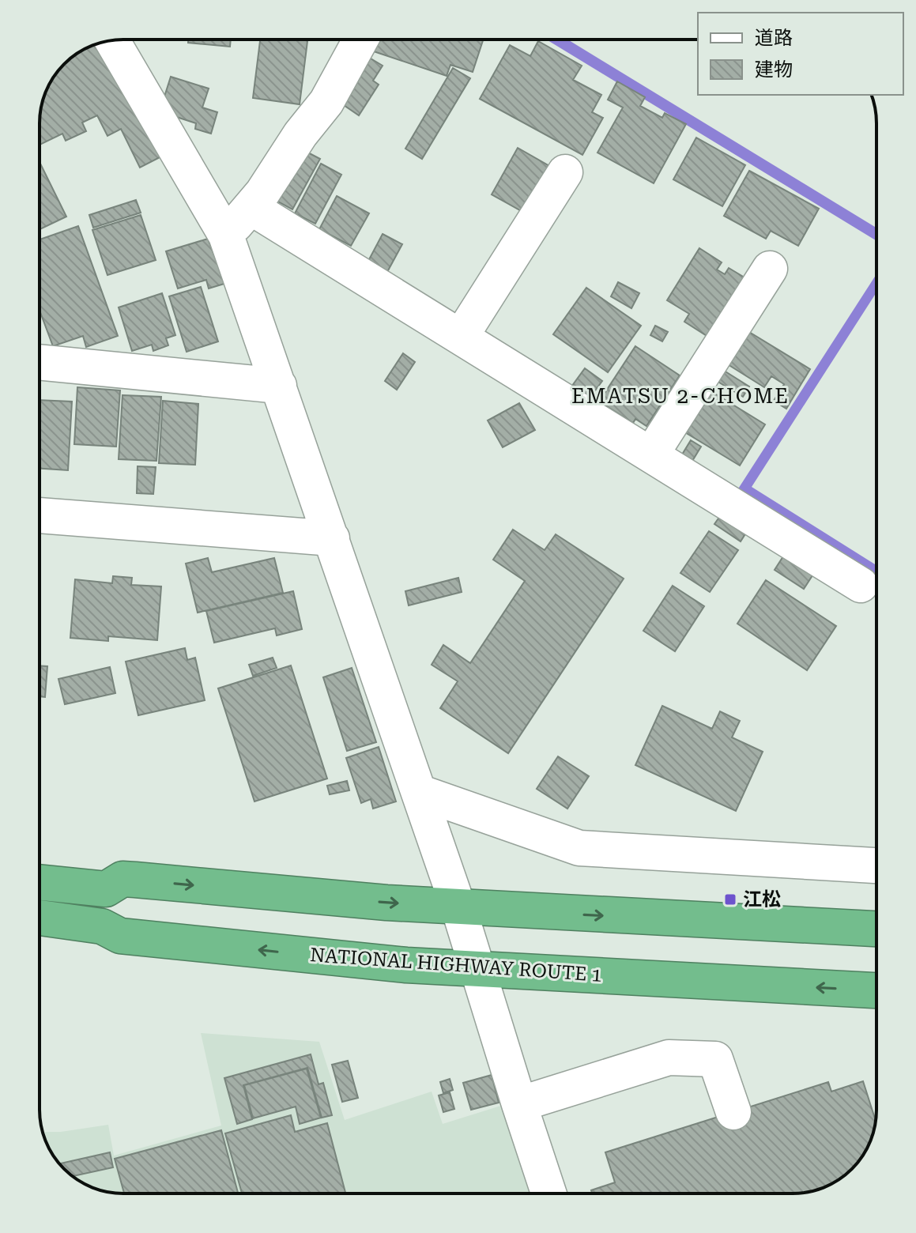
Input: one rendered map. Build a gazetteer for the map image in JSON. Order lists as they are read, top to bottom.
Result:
{
  "streets": {
    "highway": ["NATIONAL HIGHWAY ROUTE 1"]
  },
  "districts": ["EMATSU 2-CHOME"],
  "places": {
    "transit": ["江松"]
  },
  "legend": ["道路", "建物"]
}
